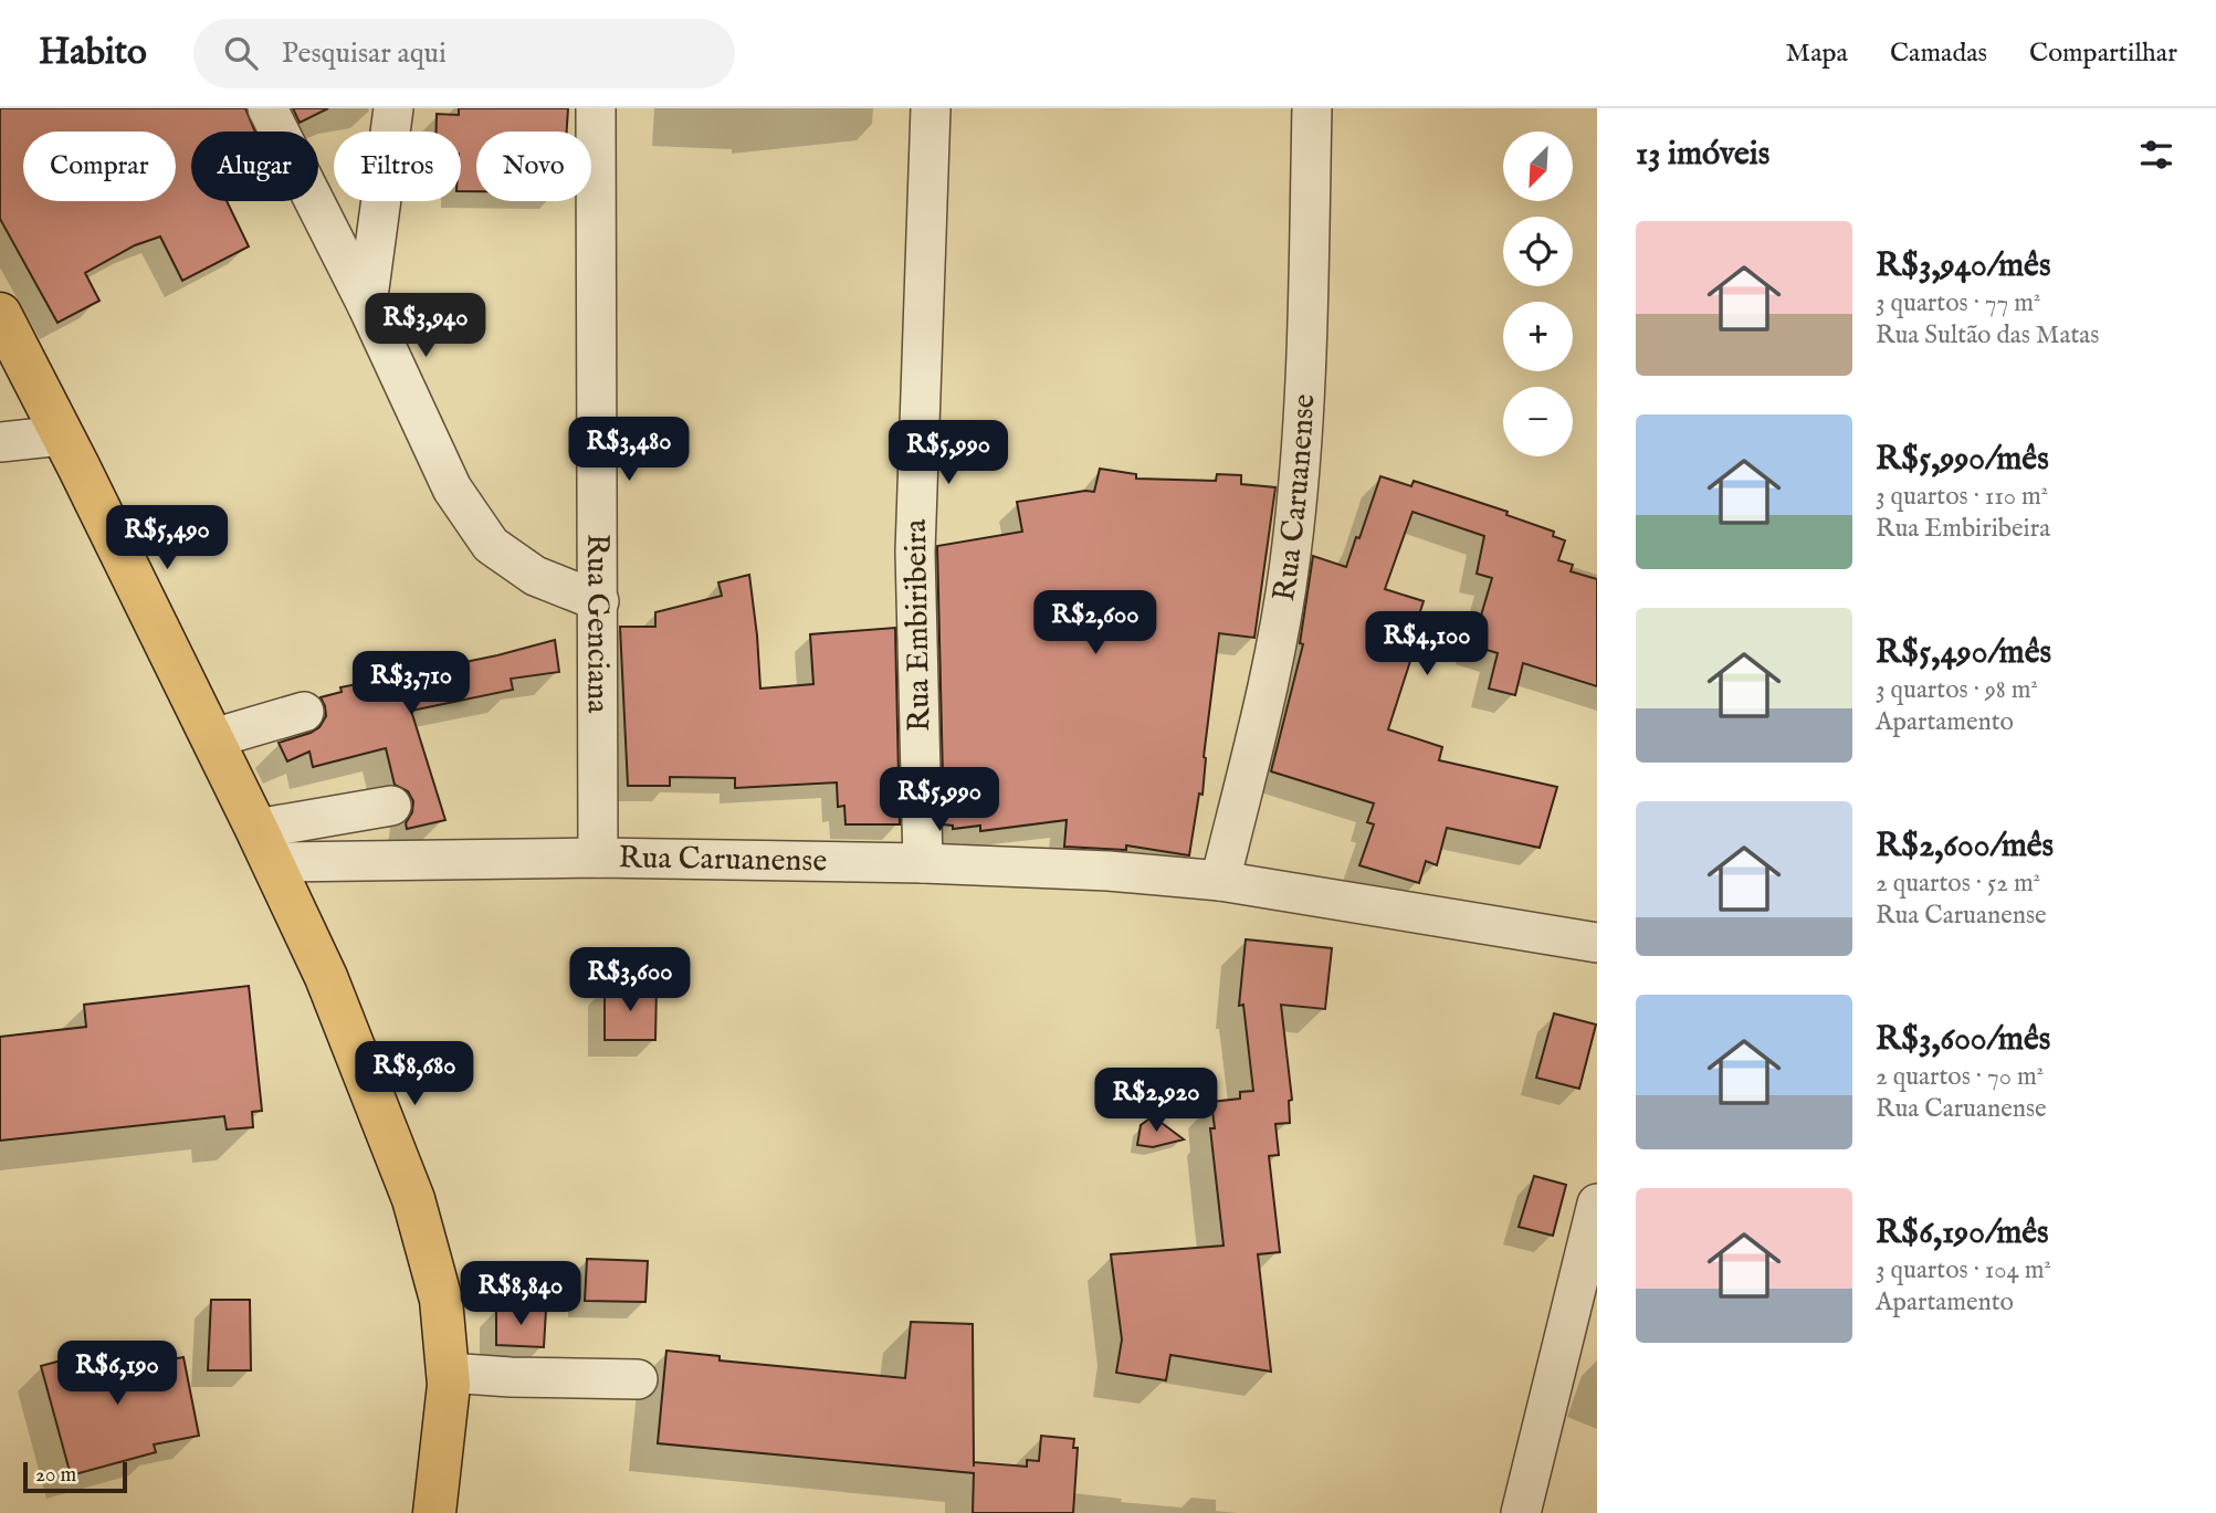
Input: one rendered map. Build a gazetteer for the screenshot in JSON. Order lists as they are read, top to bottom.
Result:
{
  "streets": {
    "street": ["Rua Caruanense", "Rua Genciana", "Rua Embiribeira"]
  },
  "crossings": [
    ["Rua Caruanense", "Rua Genciana"],
    ["Rua Caruanense", "Rua Embiribeira"]
  ],
  "scale_bar": "20 m",
  "north": "bottom left",
  "page": {
    "header": "Habito",
    "search": "Pesquisar aqui",
    "nav": ["Mapa", "Camadas", "Compartilhar"],
    "heading": "13 imóveis",
    "map_buttons": ["+", "−"],
    "chip": [
      "Comprar",
      "Alugar",
      "Filtros",
      "Novo"
    ],
    "list": [
      {
        "name": "R$3,940/mês",
        "note": "3 quartos · 77 m² · Rua Sultão das Matas"
      },
      {
        "name": "R$5,990/mês",
        "note": "3 quartos · 110 m² · Rua Embiribeira"
      },
      {
        "name": "R$5,490/mês",
        "note": "3 quartos · 98 m² · Apartamento"
      },
      {
        "name": "R$2,600/mês",
        "note": "2 quartos · 52 m² · Rua Caruanense"
      },
      {
        "name": "R$3,600/mês",
        "note": "2 quartos · 70 m² · Rua Caruanense"
      },
      {
        "name": "R$6,190/mês",
        "note": "3 quartos · 104 m² · Apartamento"
      }
    ],
    "price": [
      "R$3,940",
      "R$3,480",
      "R$5,990",
      "R$5,490",
      "R$2,600",
      "R$4,100",
      "R$3,710",
      "R$5,990",
      "R$3,600",
      "R$8,680",
      "R$2,920",
      "R$8,840",
      "R$6,190"
    ],
    "scale": "20 m"
  }
}
